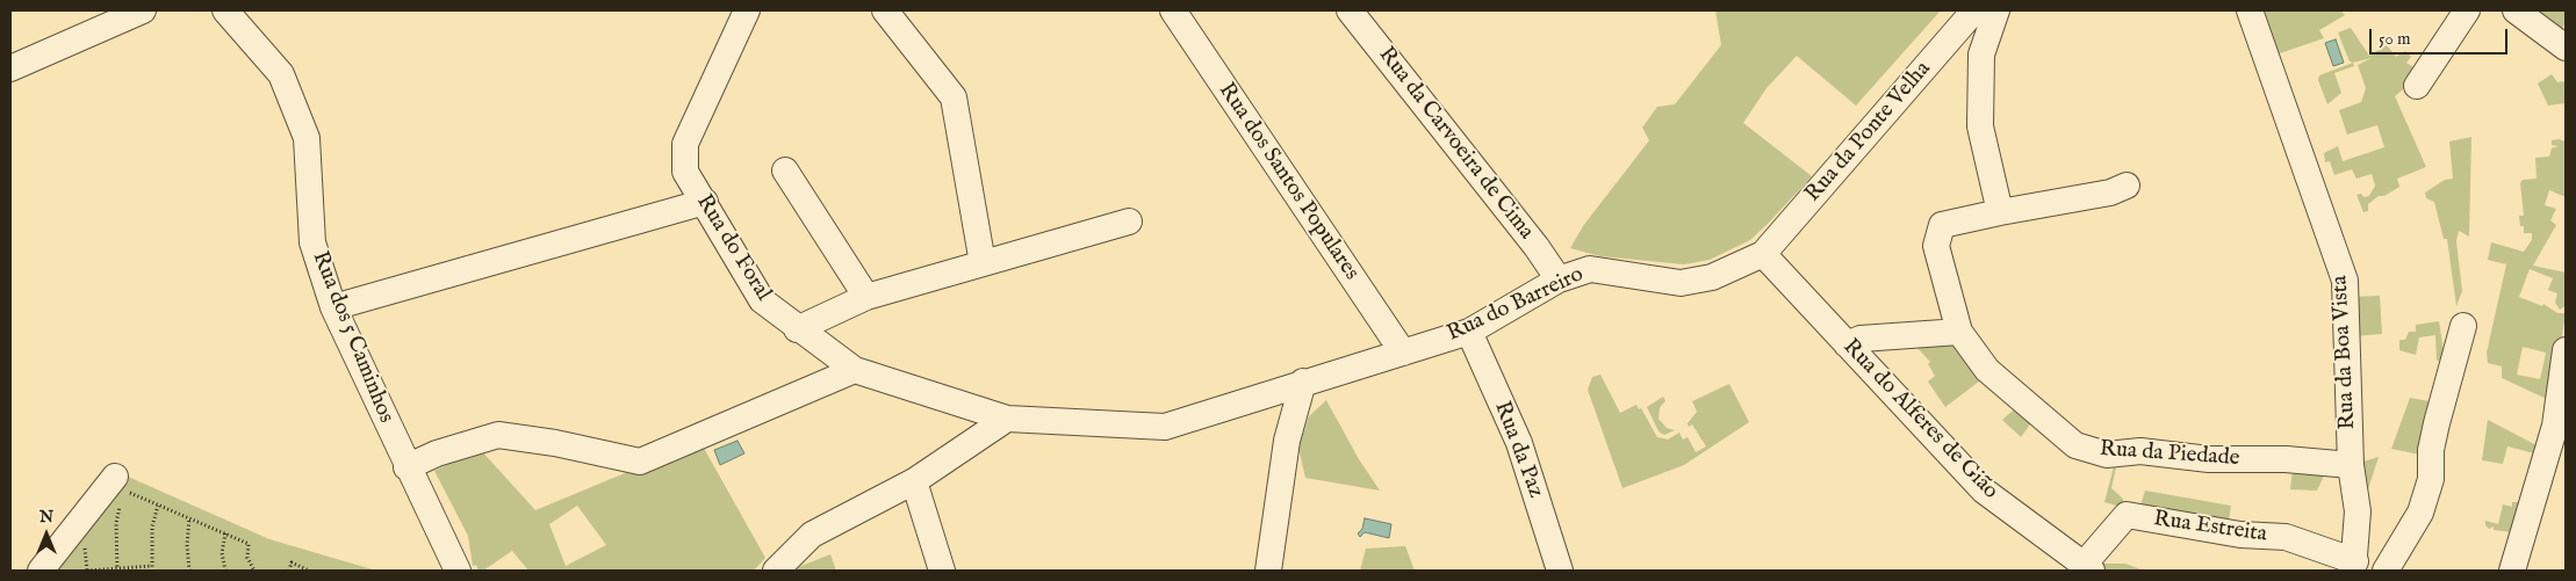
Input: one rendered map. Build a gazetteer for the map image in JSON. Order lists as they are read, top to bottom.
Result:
{
  "streets": {
    "street": [
      "Rua da Ponte Velha",
      "Rua da Carvoeira de Cima",
      "Rua dos Santos Populares",
      "Rua do Foral",
      "Rua do Barreiro",
      "Rua dos 5 Caminhos",
      "Rua da Boa Vista",
      "Rua do Alferes de Gião",
      "Rua da Paz",
      "Rua da Piedade",
      "Rua Estreita"
    ]
  },
  "crossings": [
    ["Rua da Ponte Velha", "Rua do Barreiro"],
    ["Rua da Ponte Velha", "Rua do Alferes de Gião"],
    ["Rua da Carvoeira de Cima", "Rua do Barreiro"],
    ["Rua dos Santos Populares", "Rua do Barreiro"],
    ["Rua do Foral", "Rua do Barreiro"],
    ["Rua do Barreiro", "Rua do Alferes de Gião"],
    ["Rua do Barreiro", "Rua da Paz"],
    ["Rua da Boa Vista", "Rua da Piedade"],
    ["Rua da Boa Vista", "Rua Estreita"],
    ["Rua do Alferes de Gião", "Rua Estreita"]
  ],
  "scale_bar": "50 m",
  "north": "top"
}
